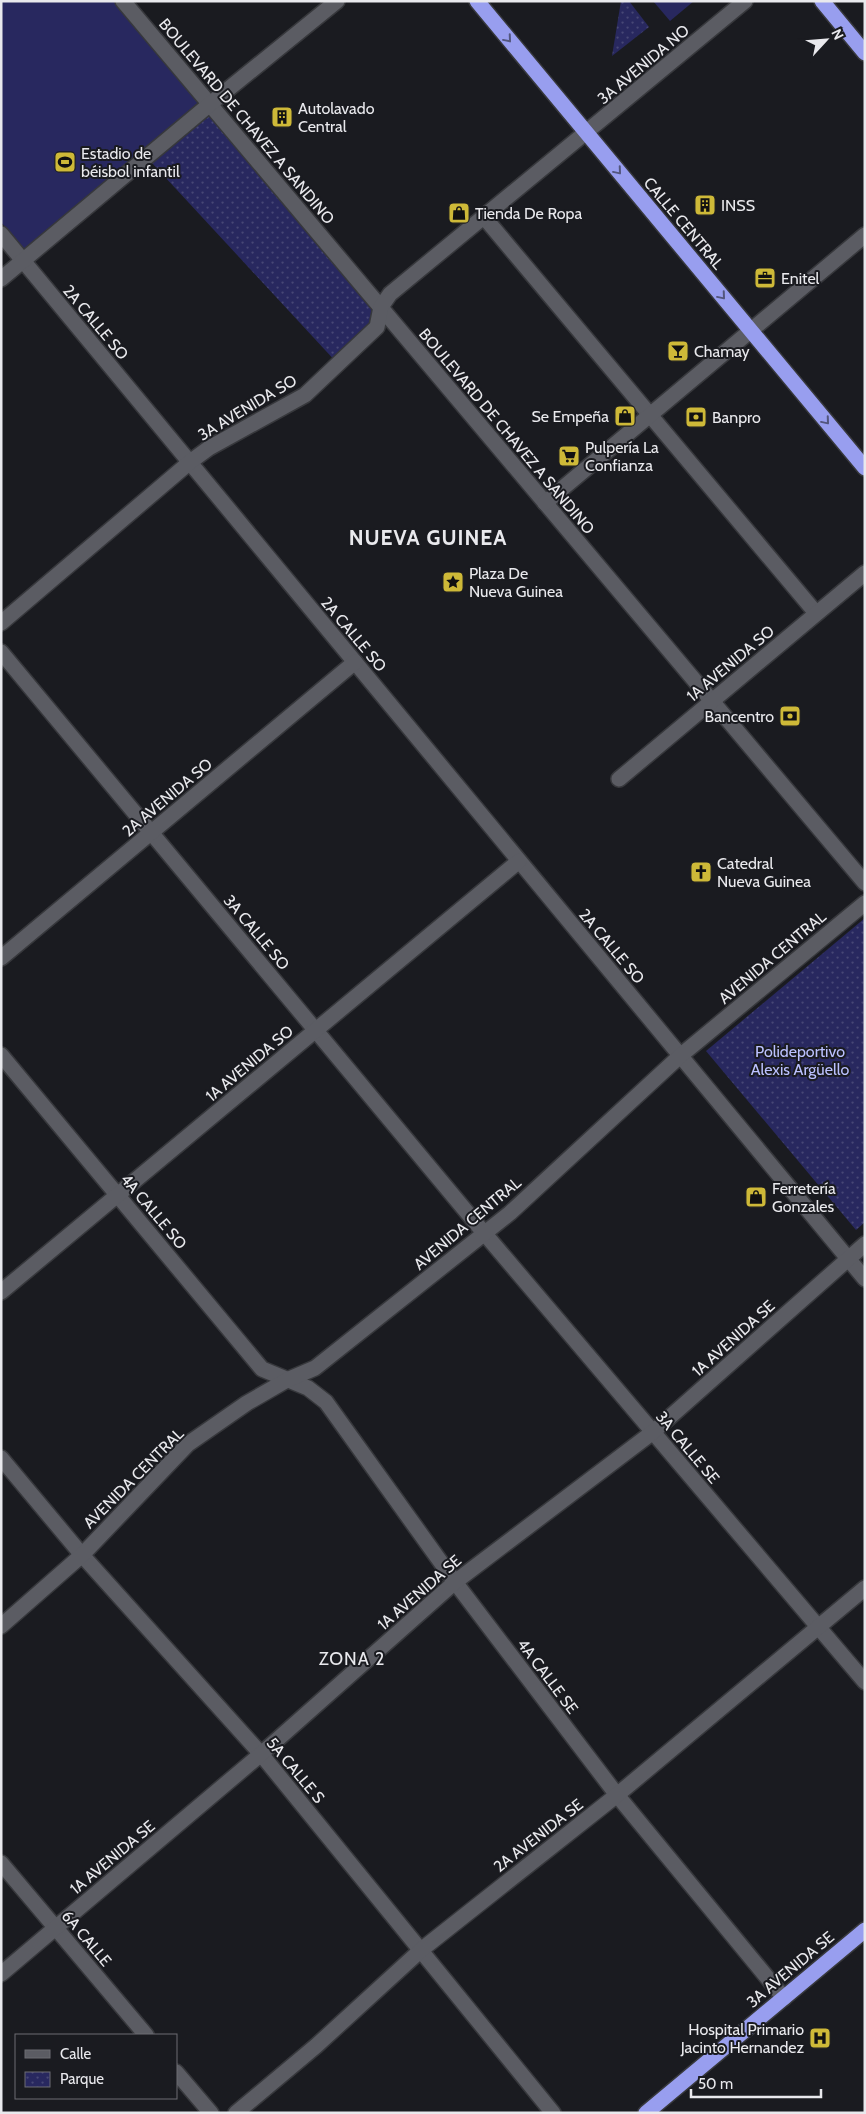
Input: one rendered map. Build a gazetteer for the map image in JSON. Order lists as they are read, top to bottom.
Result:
{
  "streets": {
    "highway": ["CALLE CENTRAL", "3A AVENIDA SE"],
    "street": [
      "3A AVENIDA NO",
      "BOULEVARD DE CHAVEZ A SANDINO",
      "2A CALLE SO",
      "3A AVENIDA SO",
      "1A AVENIDA SO",
      "2A AVENIDA SO",
      "3A CALLE SO",
      "AVENIDA CENTRAL",
      "4A CALLE SO",
      "1A AVENIDA SE",
      "3A CALLE SE",
      "4A CALLE SE",
      "5A CALLE S",
      "2A AVENIDA SE",
      "6A CALLE"
    ]
  },
  "crossings": [
    ["3A AVENIDA NO", "CALLE CENTRAL"],
    ["3A AVENIDA NO", "3A AVENIDA SO"],
    ["BOULEVARD DE CHAVEZ A SANDINO", "3A AVENIDA SO"],
    ["BOULEVARD DE CHAVEZ A SANDINO", "1A AVENIDA SO"],
    ["CALLE CENTRAL", "3A AVENIDA SO"],
    ["2A CALLE SO", "3A AVENIDA SO"],
    ["2A CALLE SO", "1A AVENIDA SO"],
    ["2A CALLE SO", "2A AVENIDA SO"],
    ["2A CALLE SO", "AVENIDA CENTRAL"],
    ["2A CALLE SO", "1A AVENIDA SE"],
    ["1A AVENIDA SO", "3A CALLE SO"],
    ["1A AVENIDA SO", "4A CALLE SO"],
    ["2A AVENIDA SO", "3A CALLE SO"],
    ["3A CALLE SO", "AVENIDA CENTRAL"],
    ["3A CALLE SO", "3A CALLE SE"],
    ["AVENIDA CENTRAL", "4A CALLE SO"],
    ["AVENIDA CENTRAL", "3A CALLE SE"],
    ["AVENIDA CENTRAL", "4A CALLE SE"],
    ["AVENIDA CENTRAL", "5A CALLE S"],
    ["4A CALLE SO", "4A CALLE SE"],
    ["1A AVENIDA SE", "3A CALLE SE"],
    ["1A AVENIDA SE", "4A CALLE SE"],
    ["1A AVENIDA SE", "5A CALLE S"],
    ["1A AVENIDA SE", "6A CALLE"],
    ["3A CALLE SE", "2A AVENIDA SE"],
    ["4A CALLE SE", "2A AVENIDA SE"],
    ["4A CALLE SE", "3A AVENIDA SE"],
    ["5A CALLE S", "2A AVENIDA SE"]
  ],
  "one_way": ["CALLE CENTRAL"],
  "districts": ["NUEVA GUINEA", "ZONA 2"],
  "parks": ["Polideportivo Alexis Argüello"],
  "places": {
    "building": ["Autolavado Central", "INSS"],
    "sports": ["Estadio de béisbol infantil"],
    "shop": ["Tienda De Ropa", "Se Empeña", "Ferretería Gonzales"],
    "office": ["Enitel"],
    "bar": ["Chamay"],
    "bank": ["Banpro", "Bancentro"],
    "supermarket": ["Pulpería La Confianza"],
    "place": ["Plaza De Nueva Guinea"],
    "church": ["Catedral Nueva Guinea"],
    "hospital": ["Hospital Primario Jacinto Hernandez"]
  },
  "legend": ["Calle", "Parque"],
  "scale_bar": "50 m",
  "north": "top right"
}
